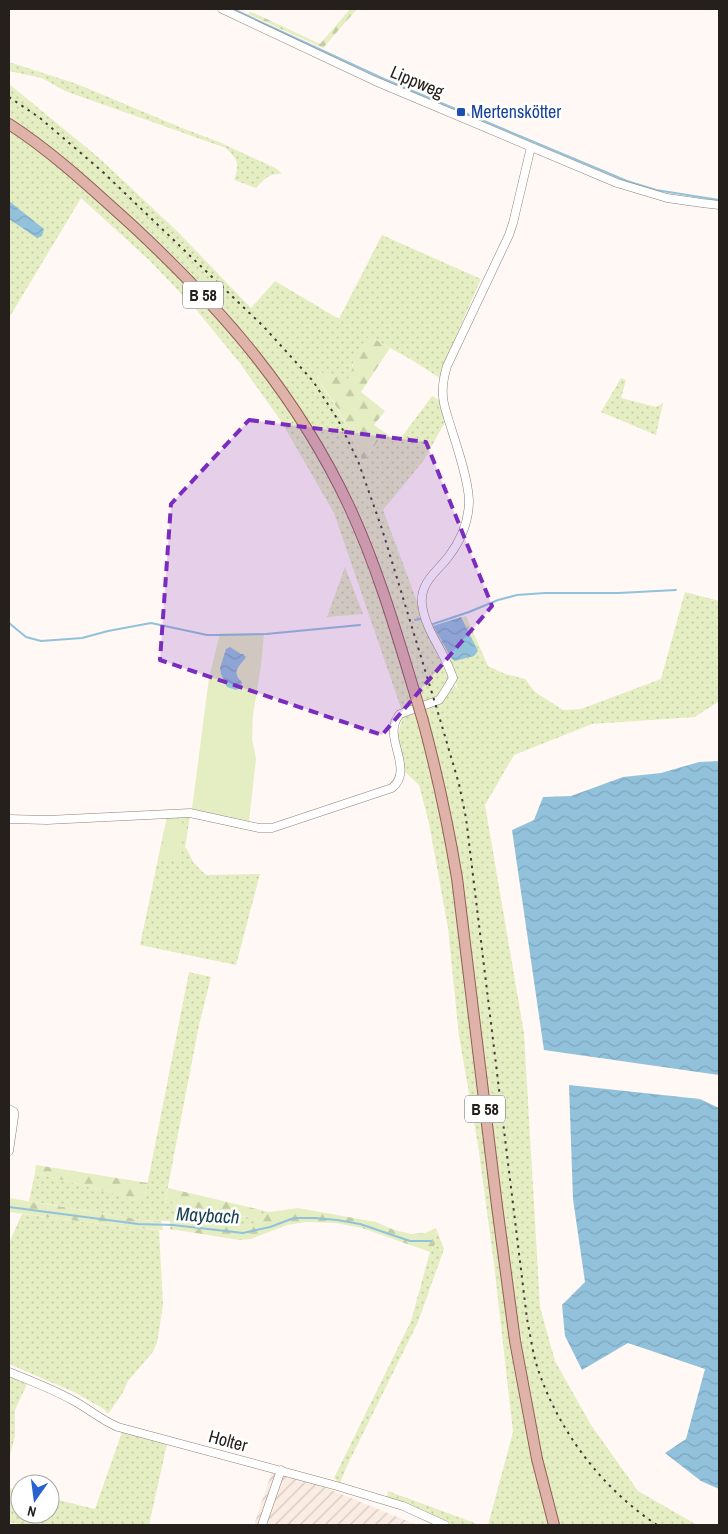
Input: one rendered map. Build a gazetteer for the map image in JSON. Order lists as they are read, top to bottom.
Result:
{
  "streets": {
    "main road": ["B 58"],
    "street": ["Lippweg", "Holter"]
  },
  "water": ["Maybach"],
  "places": {
    "transit": ["Mertenskötter"]
  },
  "north": "bottom"
}
